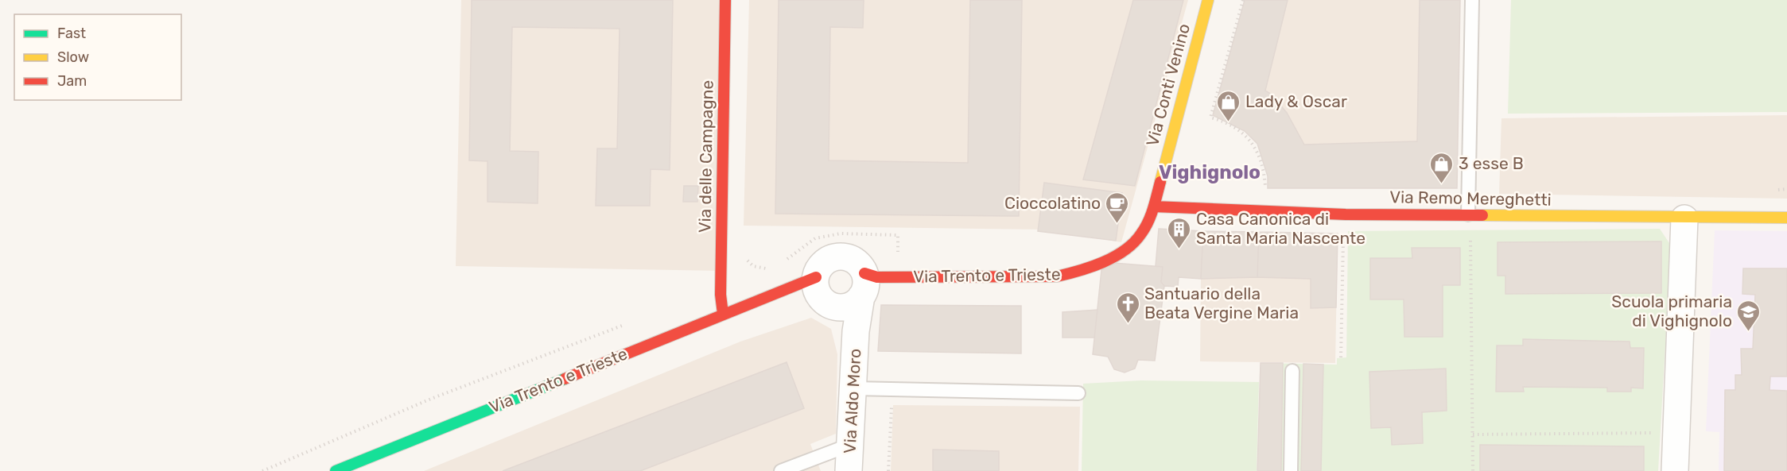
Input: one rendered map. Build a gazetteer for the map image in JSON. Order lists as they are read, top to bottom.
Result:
{
  "streets": {
    "street": [
      "Via Conti Venino",
      "Via delle Campagne",
      "Via Remo Mereghetti",
      "Via Trento e Trieste",
      "Via Aldo Moro"
    ]
  },
  "crossings": [
    ["Via Conti Venino", "Via Remo Mereghetti"],
    ["Via Conti Venino", "Via Trento e Trieste"],
    ["Via delle Campagne", "Via Trento e Trieste"],
    ["Via Remo Mereghetti", "Via Trento e Trieste"],
    ["Via Trento e Trieste", "Via Aldo Moro"]
  ],
  "districts": ["Vighignolo"],
  "places": {
    "shop": ["Lady & Oscar", "3 esse B"],
    "cafe": ["Cioccolatino"],
    "building": ["Casa Canonica di Santa Maria Nascente"],
    "church": ["Santuario della Beata Vergine Maria"],
    "school or university": ["Scuola primaria di Vighignolo"]
  },
  "legend": ["Fast", "Slow", "Jam"]
}
